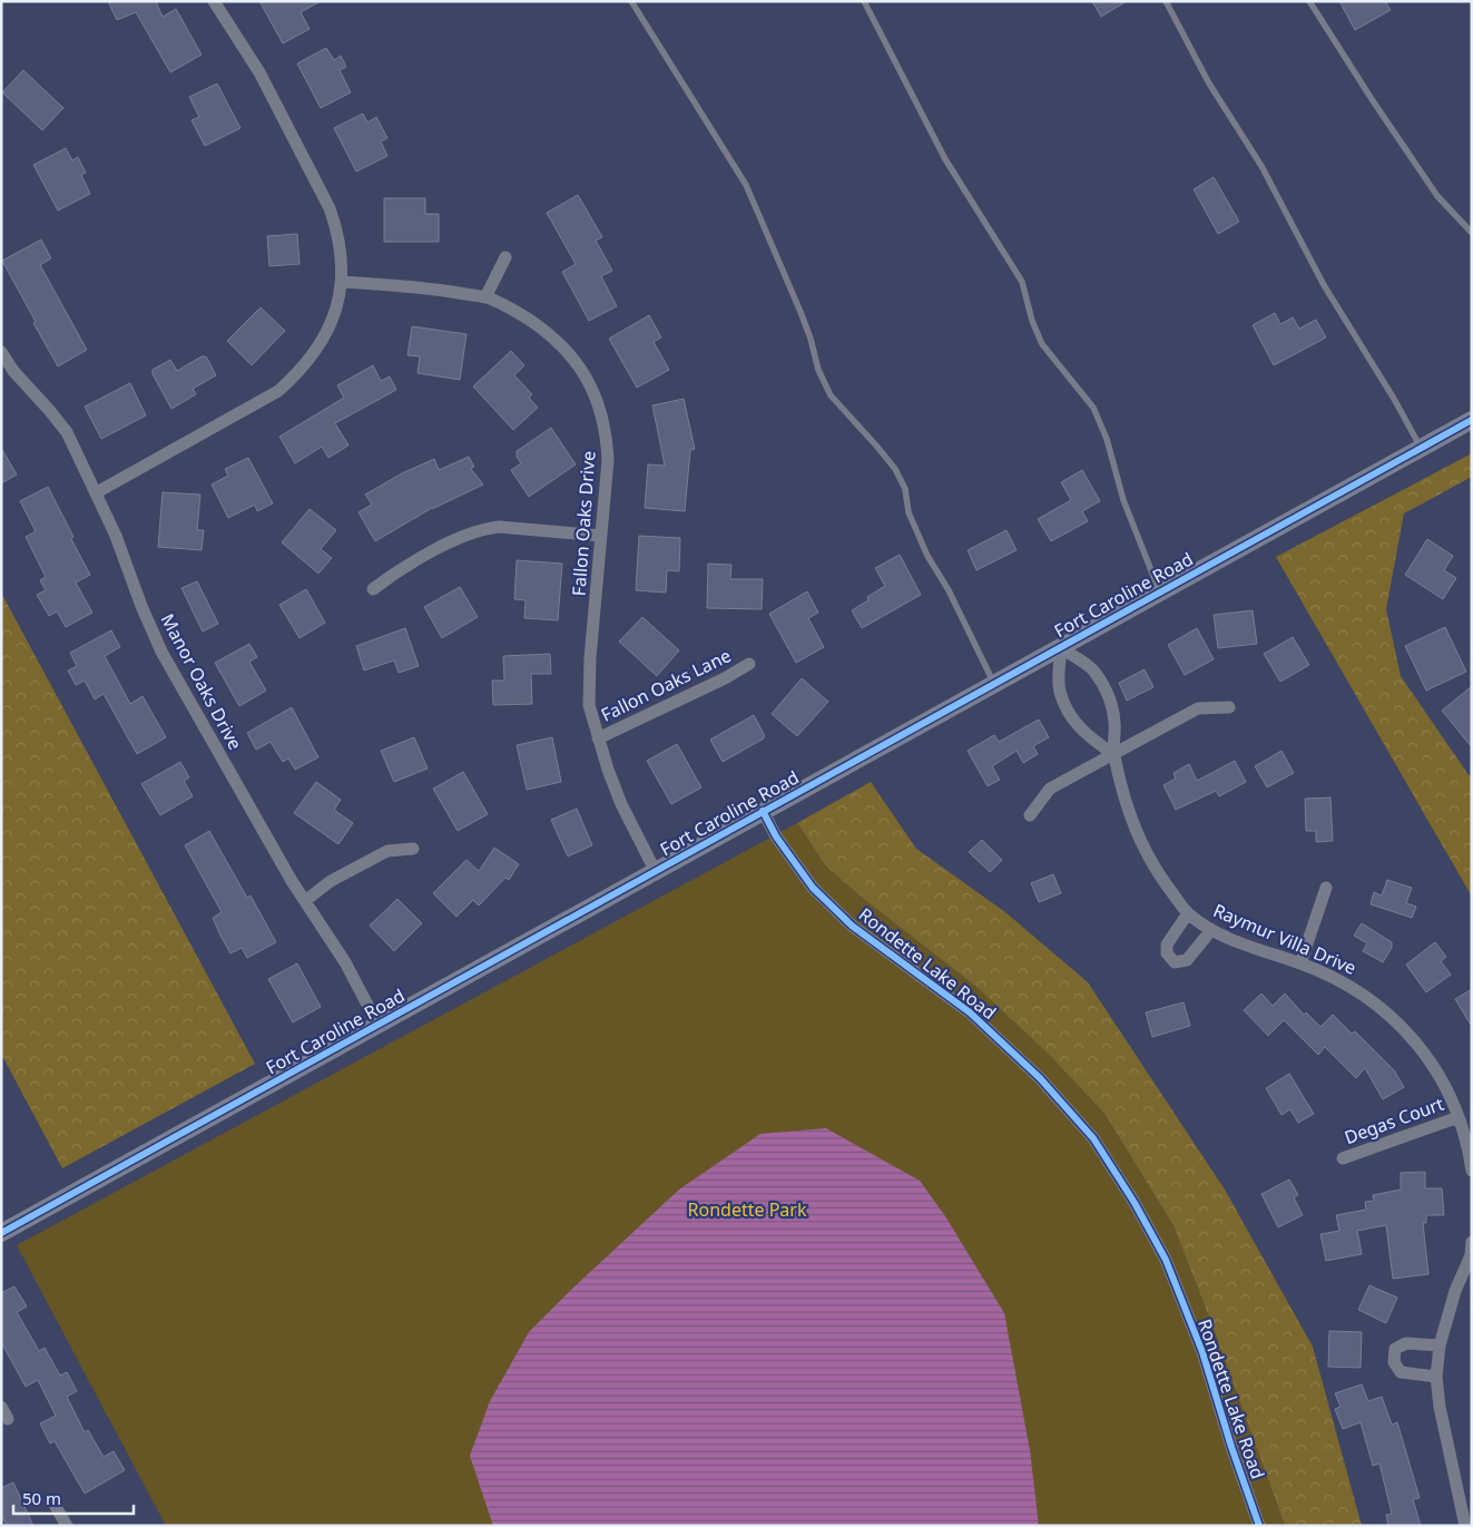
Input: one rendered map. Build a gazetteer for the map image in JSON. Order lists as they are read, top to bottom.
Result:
{
  "streets": {
    "street": [
      "Fallon Oaks Drive",
      "Fort Caroline Road",
      "Manor Oaks Drive",
      "Fallon Oaks Lane",
      "Raymur Villa Drive",
      "Rondette Lake Road",
      "Degas Court"
    ]
  },
  "crossings": [
    ["Fallon Oaks Drive", "Fort Caroline Road"],
    ["Fallon Oaks Drive", "Fallon Oaks Lane"],
    ["Fort Caroline Road", "Manor Oaks Drive"],
    ["Fort Caroline Road", "Raymur Villa Drive"],
    ["Fort Caroline Road", "Rondette Lake Road"],
    ["Raymur Villa Drive", "Degas Court"]
  ],
  "parks": ["Rondette Park"],
  "scale_bar": "50 m"
}
